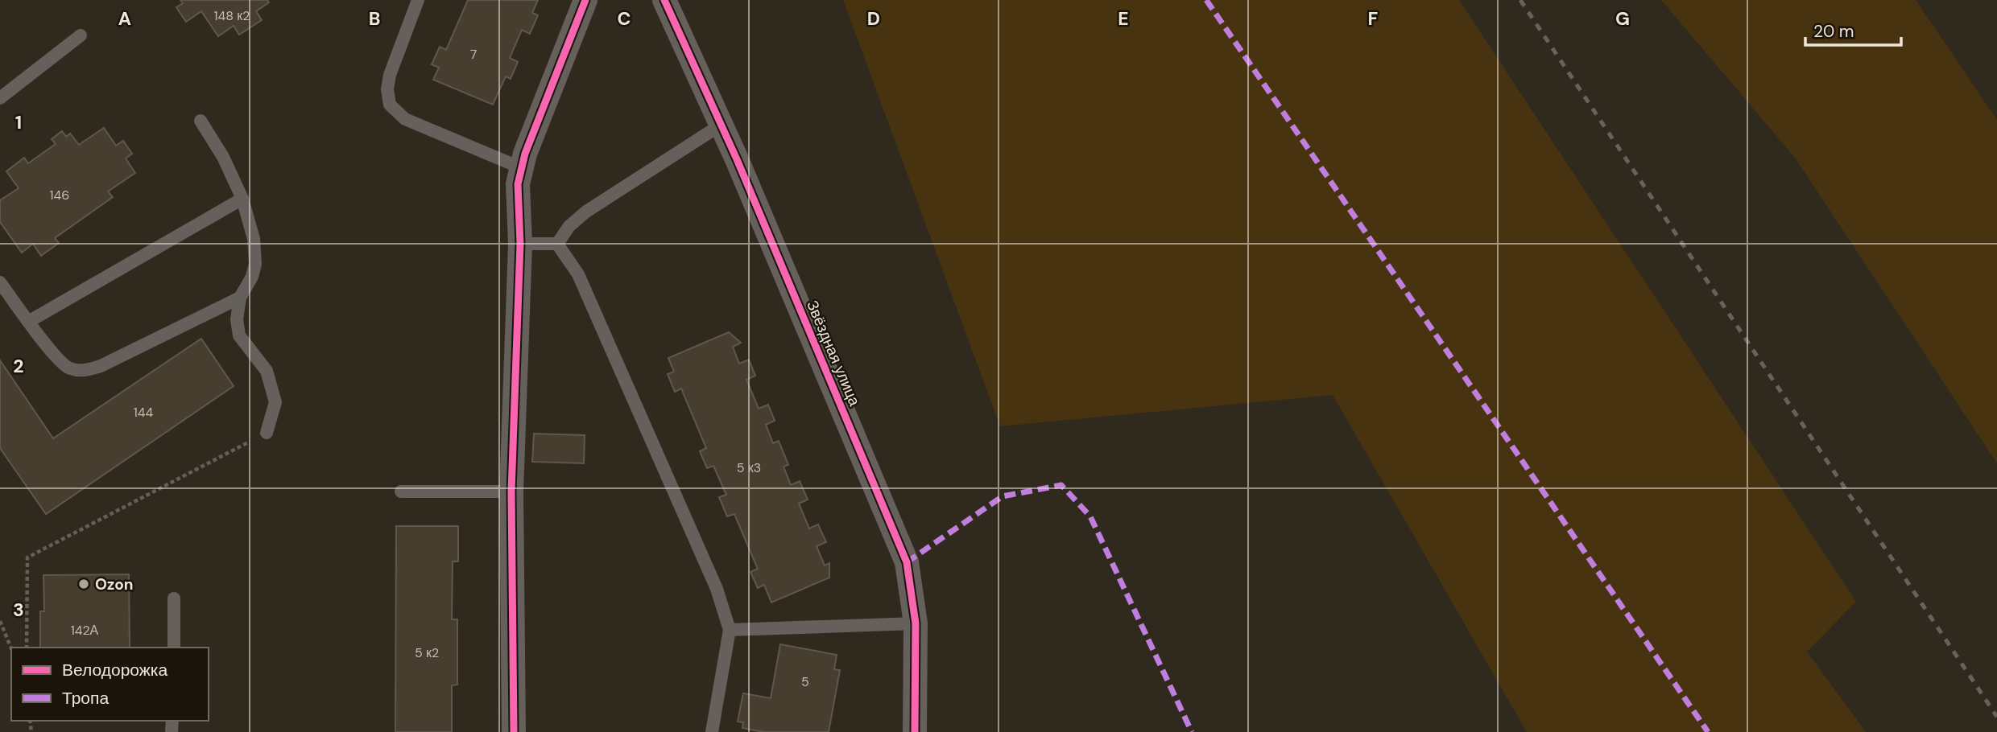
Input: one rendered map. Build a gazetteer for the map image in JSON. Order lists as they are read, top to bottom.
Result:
{
  "streets": {
    "street": ["Звёздная улица"]
  },
  "places": ["Ozon"],
  "house_numbers": [
    "148 к2",
    "7",
    "146",
    "144",
    "5 к3",
    "142А",
    "5 к2",
    "5"
  ],
  "legend": ["Велодорожка", "Тропа"],
  "scale_bar": "20 m",
  "grid": {
    "columns": [
      "A",
      "B",
      "C",
      "D",
      "E",
      "F",
      "G"
    ],
    "rows": ["1", "2", "3"]
  }
}
